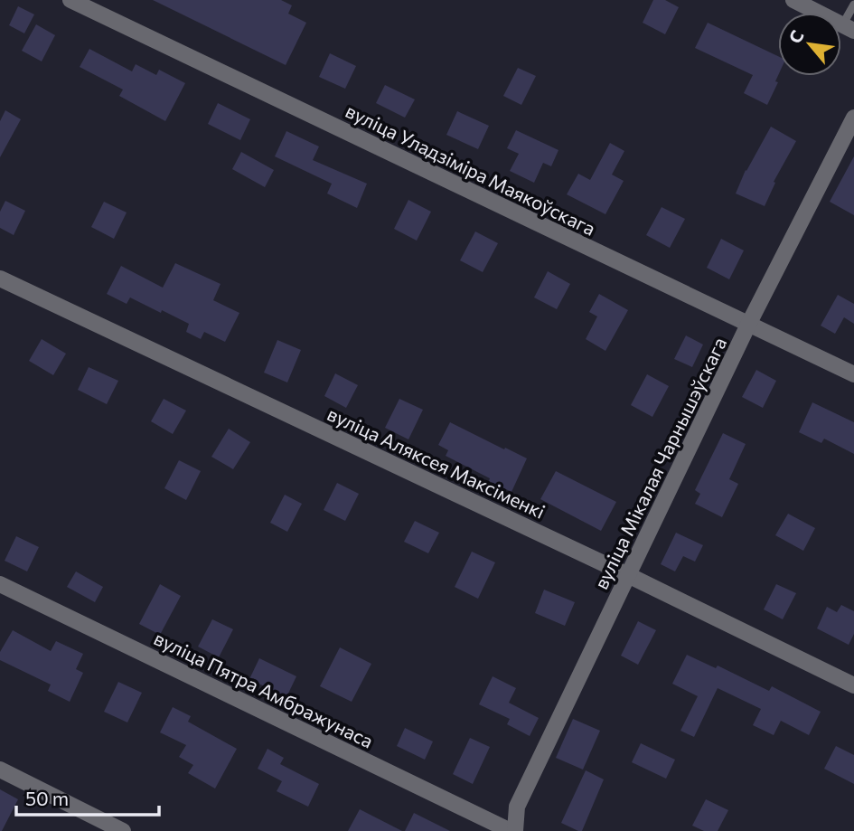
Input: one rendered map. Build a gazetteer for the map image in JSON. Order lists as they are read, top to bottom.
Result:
{
  "streets": {
    "street": [
      "вуліца Уладзіміра Маякоўскага",
      "вуліца Аляксея Максіменкі",
      "вуліца Мікалая Чарнышэўскага",
      "вуліца Пятра Амбражунаса"
    ]
  },
  "crossings": [
    ["вуліца Уладзіміра Маякоўскага", "вуліца Мікалая Чарнышэўскага"],
    ["вуліца Аляксея Максіменкі", "вуліца Мікалая Чарнышэўскага"],
    ["вуліца Мікалая Чарнышэўскага", "вуліца Пятра Амбражунаса"]
  ],
  "scale_bar": "50 m",
  "north": "top left"
}
